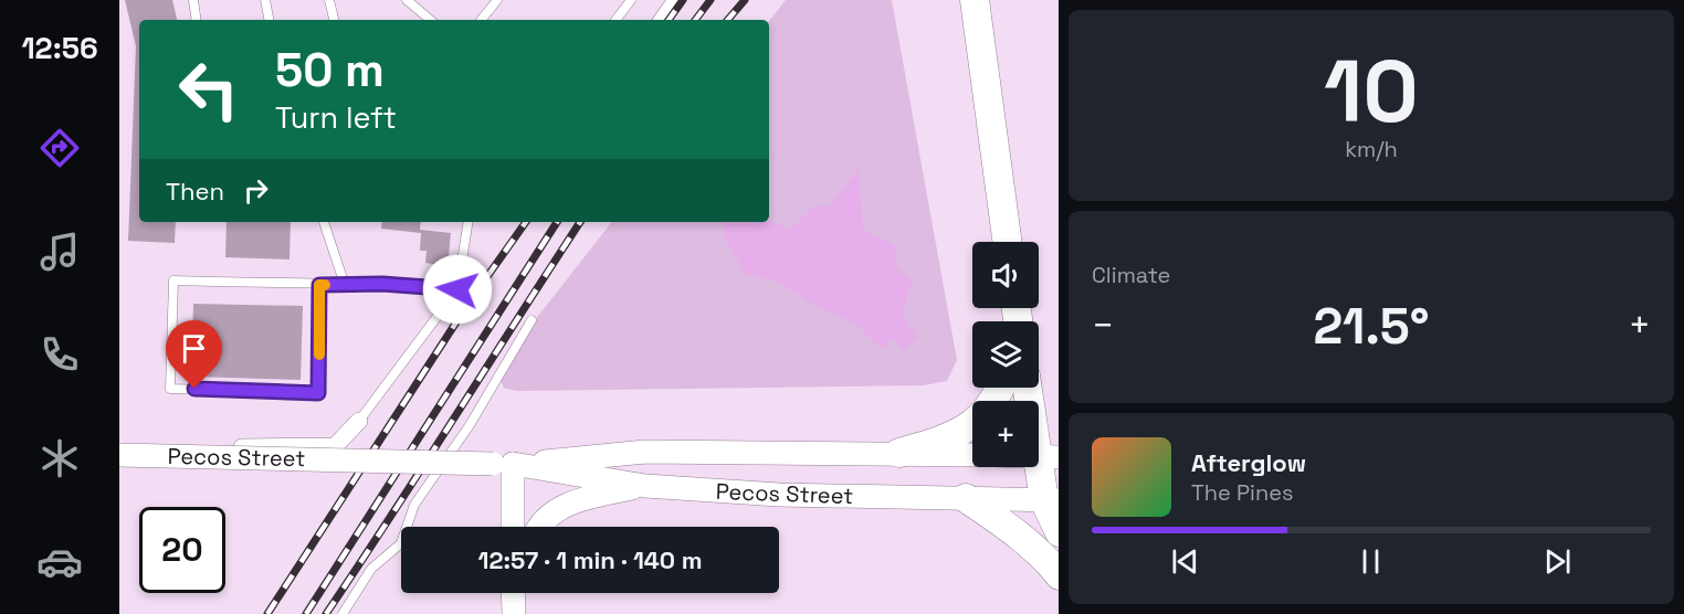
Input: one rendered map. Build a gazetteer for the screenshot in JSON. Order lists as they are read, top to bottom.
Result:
{
  "streets": {
    "main road": ["Pecos Street"]
  },
  "page": {
    "tabs": "12:56",
    "tile": [
      ["10", "km/h"],
      "Climate"
    ],
    "turn": ["50 m", "Turn left"],
    "then": "Then",
    "map_buttons": "+",
    "heat": ["−", "21.5°", "+"],
    "song": ["Afterglow", "The Pines"],
    "limit": "20",
    "trip": "12:57 · 1 min · 140 m"
  }
}
